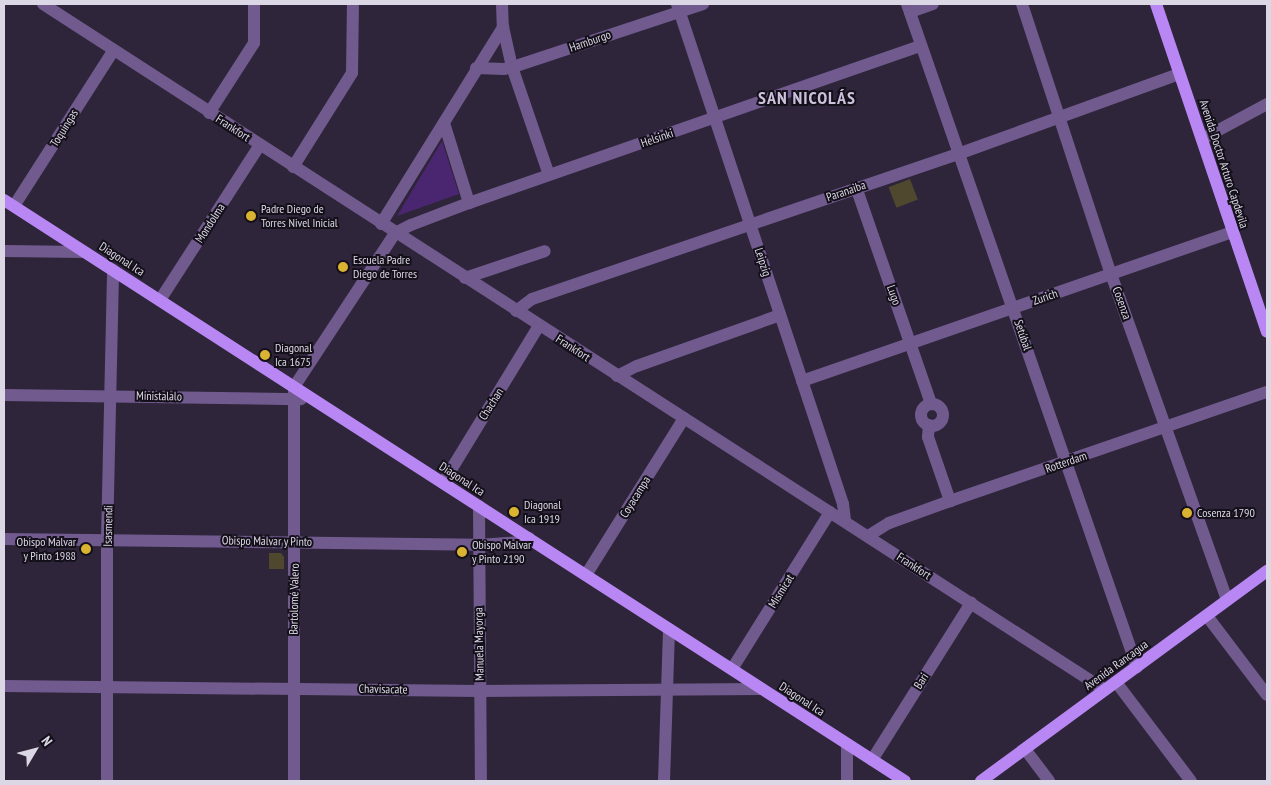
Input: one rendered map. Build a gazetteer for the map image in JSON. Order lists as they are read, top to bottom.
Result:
{
  "streets": {
    "main road": ["Avenida Doctor Arturo Capdevila", "Diagonal Ica", "Avenida Rancagua"],
    "street": [
      "Hamburgo",
      "Toquingas",
      "Frankfort",
      "Helsinki",
      "Paranaiba",
      "Mondolma",
      "Leipzig",
      "Lugo",
      "Zurich",
      "Cosenza",
      "Setúbal",
      "Ministalalo",
      "Chachan",
      "Rotterdam",
      "Coyacampa",
      "Isasmendi",
      "Obispo Malvar y Pinto",
      "Mismicat",
      "Bartolomé Valero",
      "Manuela Mayorga",
      "Bari",
      "Chavisacate"
    ]
  },
  "crossings": [
    ["Hamburgo", "Leipzig"],
    ["Toquingas", "Frankfort"],
    ["Toquingas", "Diagonal Ica"],
    ["Frankfort", "Helsinki"],
    ["Frankfort", "Paranaiba"],
    ["Frankfort", "Mondolma"],
    ["Frankfort", "Leipzig"],
    ["Frankfort", "Chachan"],
    ["Frankfort", "Rotterdam"],
    ["Frankfort", "Coyacampa"],
    ["Frankfort", "Mismicat"],
    ["Frankfort", "Avenida Rancagua"],
    ["Frankfort", "Bari"],
    ["Helsinki", "Leipzig"],
    ["Helsinki", "Setúbal"],
    ["Avenida Doctor Arturo Capdevila", "Paranaiba"],
    ["Avenida Doctor Arturo Capdevila", "Zurich"],
    ["Paranaiba", "Leipzig"],
    ["Paranaiba", "Lugo"],
    ["Paranaiba", "Cosenza"],
    ["Paranaiba", "Setúbal"],
    ["Mondolma", "Diagonal Ica"],
    ["Diagonal Ica", "Ministalalo"],
    ["Diagonal Ica", "Chachan"],
    ["Diagonal Ica", "Coyacampa"],
    ["Diagonal Ica", "Isasmendi"],
    ["Diagonal Ica", "Obispo Malvar y Pinto"],
    ["Diagonal Ica", "Mismicat"],
    ["Diagonal Ica", "Bartolomé Valero"],
    ["Diagonal Ica", "Manuela Mayorga"],
    ["Diagonal Ica", "Bari"],
    ["Diagonal Ica", "Chavisacate"],
    ["Leipzig", "Zurich"],
    ["Lugo", "Zurich"],
    ["Lugo", "Rotterdam"],
    ["Zurich", "Cosenza"],
    ["Zurich", "Setúbal"],
    ["Cosenza", "Rotterdam"],
    ["Cosenza", "Avenida Rancagua"],
    ["Setúbal", "Rotterdam"],
    ["Setúbal", "Avenida Rancagua"],
    ["Ministalalo", "Isasmendi"],
    ["Ministalalo", "Bartolomé Valero"],
    ["Isasmendi", "Obispo Malvar y Pinto"],
    ["Isasmendi", "Chavisacate"],
    ["Obispo Malvar y Pinto", "Bartolomé Valero"],
    ["Obispo Malvar y Pinto", "Manuela Mayorga"],
    ["Bartolomé Valero", "Chavisacate"],
    ["Manuela Mayorga", "Chavisacate"]
  ],
  "districts": ["SAN NICOLÁS"],
  "places": [
    "Padre Diego de Torres Nivel Inicial",
    "Escuela Padre Diego de Torres",
    "Diagonal Ica 1675",
    "Diagonal Ica 1919",
    "Cosenza 1790",
    "Obispo Malvar y Pinto 1988",
    "Obispo Malvar y Pinto 2190"
  ],
  "north": "top right"
}
